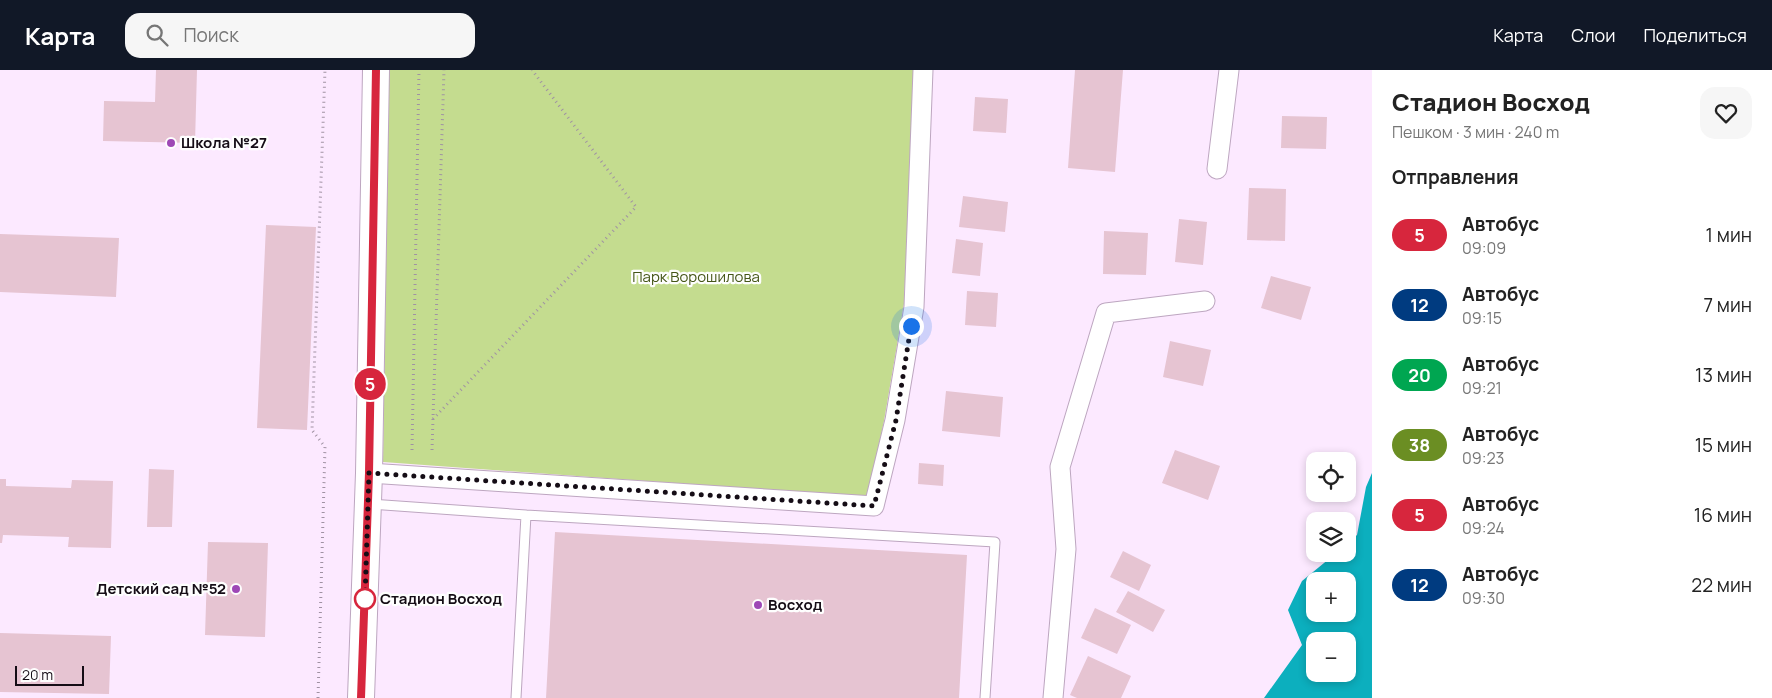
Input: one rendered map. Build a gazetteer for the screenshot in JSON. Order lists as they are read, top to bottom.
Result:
{
  "parks": ["Парк Ворошилова"],
  "places": [
    "Школа №27",
    "Детский сад №52",
    "Стадион Восход",
    "Восход"
  ],
  "lines": ["bus line 5"],
  "scale_bar": "20 m",
  "page": {
    "header": "Карта",
    "search": "Поиск",
    "nav": ["Карта", "Слои", "Поделиться"],
    "on_map": "5",
    "heading": [
      ["Стадион Восход", "Пешком · 3 мин · 240 m"],
      "Отправления"
    ],
    "list": [
      {
        "mark": "5",
        "name": "Автобус",
        "note": "09:09",
        "value": "1 мин"
      },
      {
        "mark": "12",
        "name": "Автобус",
        "note": "09:15",
        "value": "7 мин"
      },
      {
        "mark": "20",
        "name": "Автобус",
        "note": "09:21",
        "value": "13 мин"
      },
      {
        "mark": "38",
        "name": "Автобус",
        "note": "09:23",
        "value": "15 мин"
      },
      {
        "mark": "5",
        "name": "Автобус",
        "note": "09:24",
        "value": "16 мин"
      },
      {
        "mark": "12",
        "name": "Автобус",
        "note": "09:30",
        "value": "22 мин"
      }
    ],
    "map_buttons": ["+", "−"],
    "scale": "20 m"
  }
}
